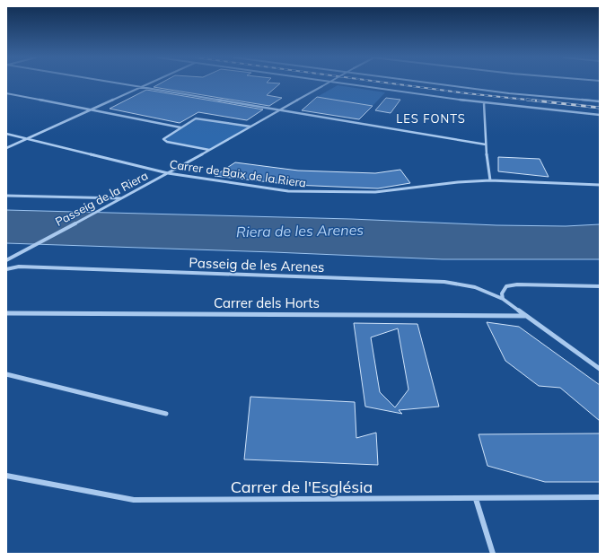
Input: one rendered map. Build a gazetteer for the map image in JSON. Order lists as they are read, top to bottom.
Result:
{
  "streets": {
    "street": [
      "Carrer de Baix de la Riera",
      "Passeig de la Riera",
      "Passeig de les Arenes",
      "Carrer dels Horts",
      "Carrer de l'Església"
    ]
  },
  "crossings": [
    ["Carrer de Baix de la Riera", "Passeig de la Riera"],
    ["Passeig de les Arenes", "Carrer dels Horts"]
  ],
  "districts": ["LES FONTS"],
  "water": ["Riera de les Arenes"]
}
